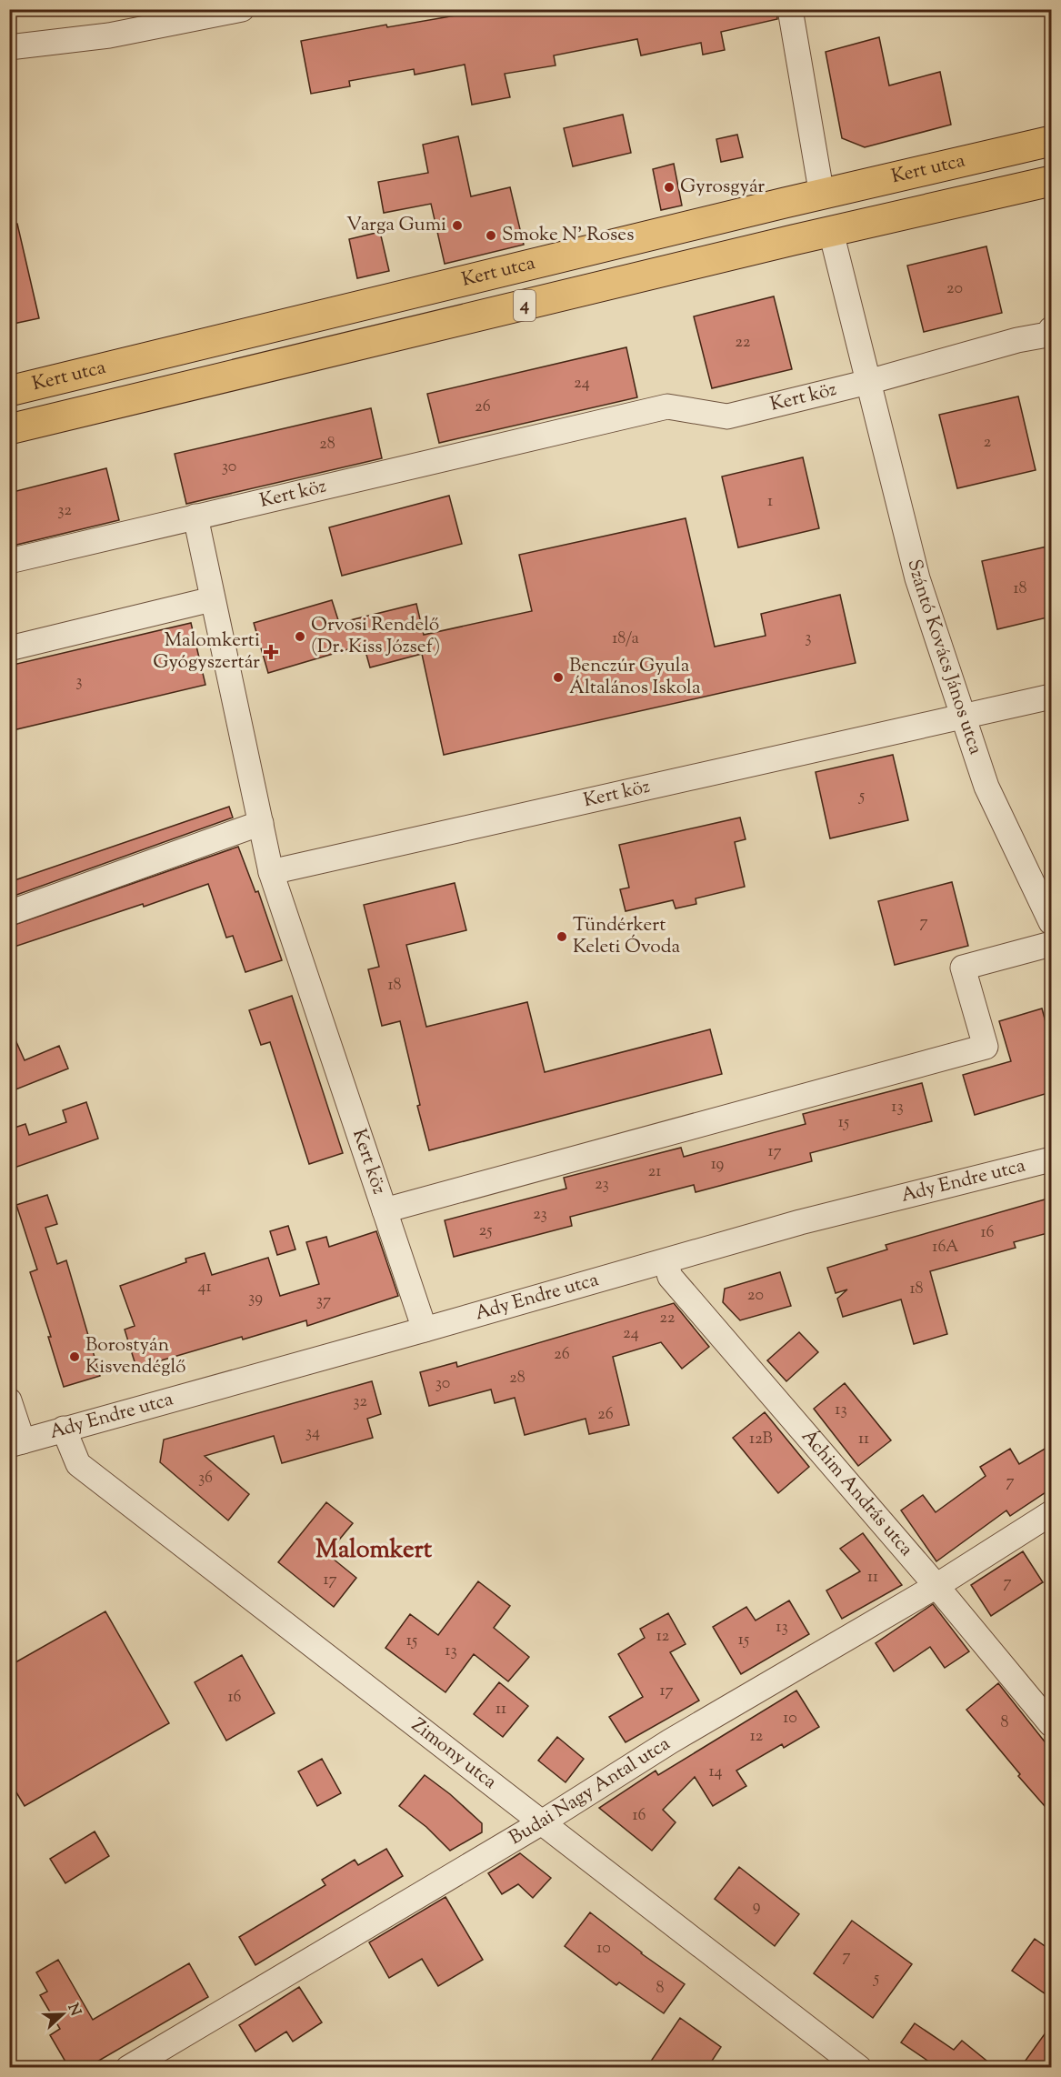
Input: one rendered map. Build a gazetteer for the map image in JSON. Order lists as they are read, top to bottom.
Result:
{
  "streets": {
    "main road": ["Kert utca", "4"],
    "street": [
      "Kert köz",
      "Szántó Kovács János utca",
      "Ady Endre utca",
      "Áchim András utca",
      "Zimony utca",
      "Budai Nagy Antal utca"
    ]
  },
  "crossings": [
    ["Kert utca", "Szántó Kovács János utca"],
    ["Kert köz", "Szántó Kovács János utca"],
    ["Kert köz", "Ady Endre utca"],
    ["Ady Endre utca", "Áchim András utca"],
    ["Ady Endre utca", "Zimony utca"],
    ["Áchim András utca", "Budai Nagy Antal utca"],
    ["Zimony utca", "Budai Nagy Antal utca"]
  ],
  "districts": ["Malomkert"],
  "places": {
    "other": [
      "Gyrosgyár",
      "Varga Gumi",
      "Smoke N' Roses",
      "Orvosi Rendelő (Dr. Kiss József)",
      "Benczúr Gyula Általános Iskola",
      "Tündérkert Keleti Óvoda",
      "Borostyán Kisvendéglő"
    ],
    "health": ["Malomkerti Gyógyszertár"]
  },
  "house_numbers": [
    "20",
    "22",
    "24",
    "26",
    "2",
    "28",
    "30",
    "1",
    "32",
    "18",
    "3",
    "18/a",
    "3",
    "5",
    "7",
    "18",
    "13",
    "15",
    "17",
    "19",
    "21",
    "23",
    "23",
    "25",
    "16",
    "16A",
    "41",
    "18",
    "20",
    "39",
    "37",
    "22",
    "24",
    "26",
    "28",
    "30",
    "32",
    "13",
    "26",
    "34",
    "12B",
    "11",
    "36",
    "7",
    "11",
    "17",
    "7",
    "13",
    "12",
    "15",
    "15",
    "13",
    "17",
    "16",
    "11",
    "10",
    "8",
    "12",
    "14",
    "16",
    "9",
    "10",
    "7",
    "5",
    "8"
  ],
  "north": "right"
}
